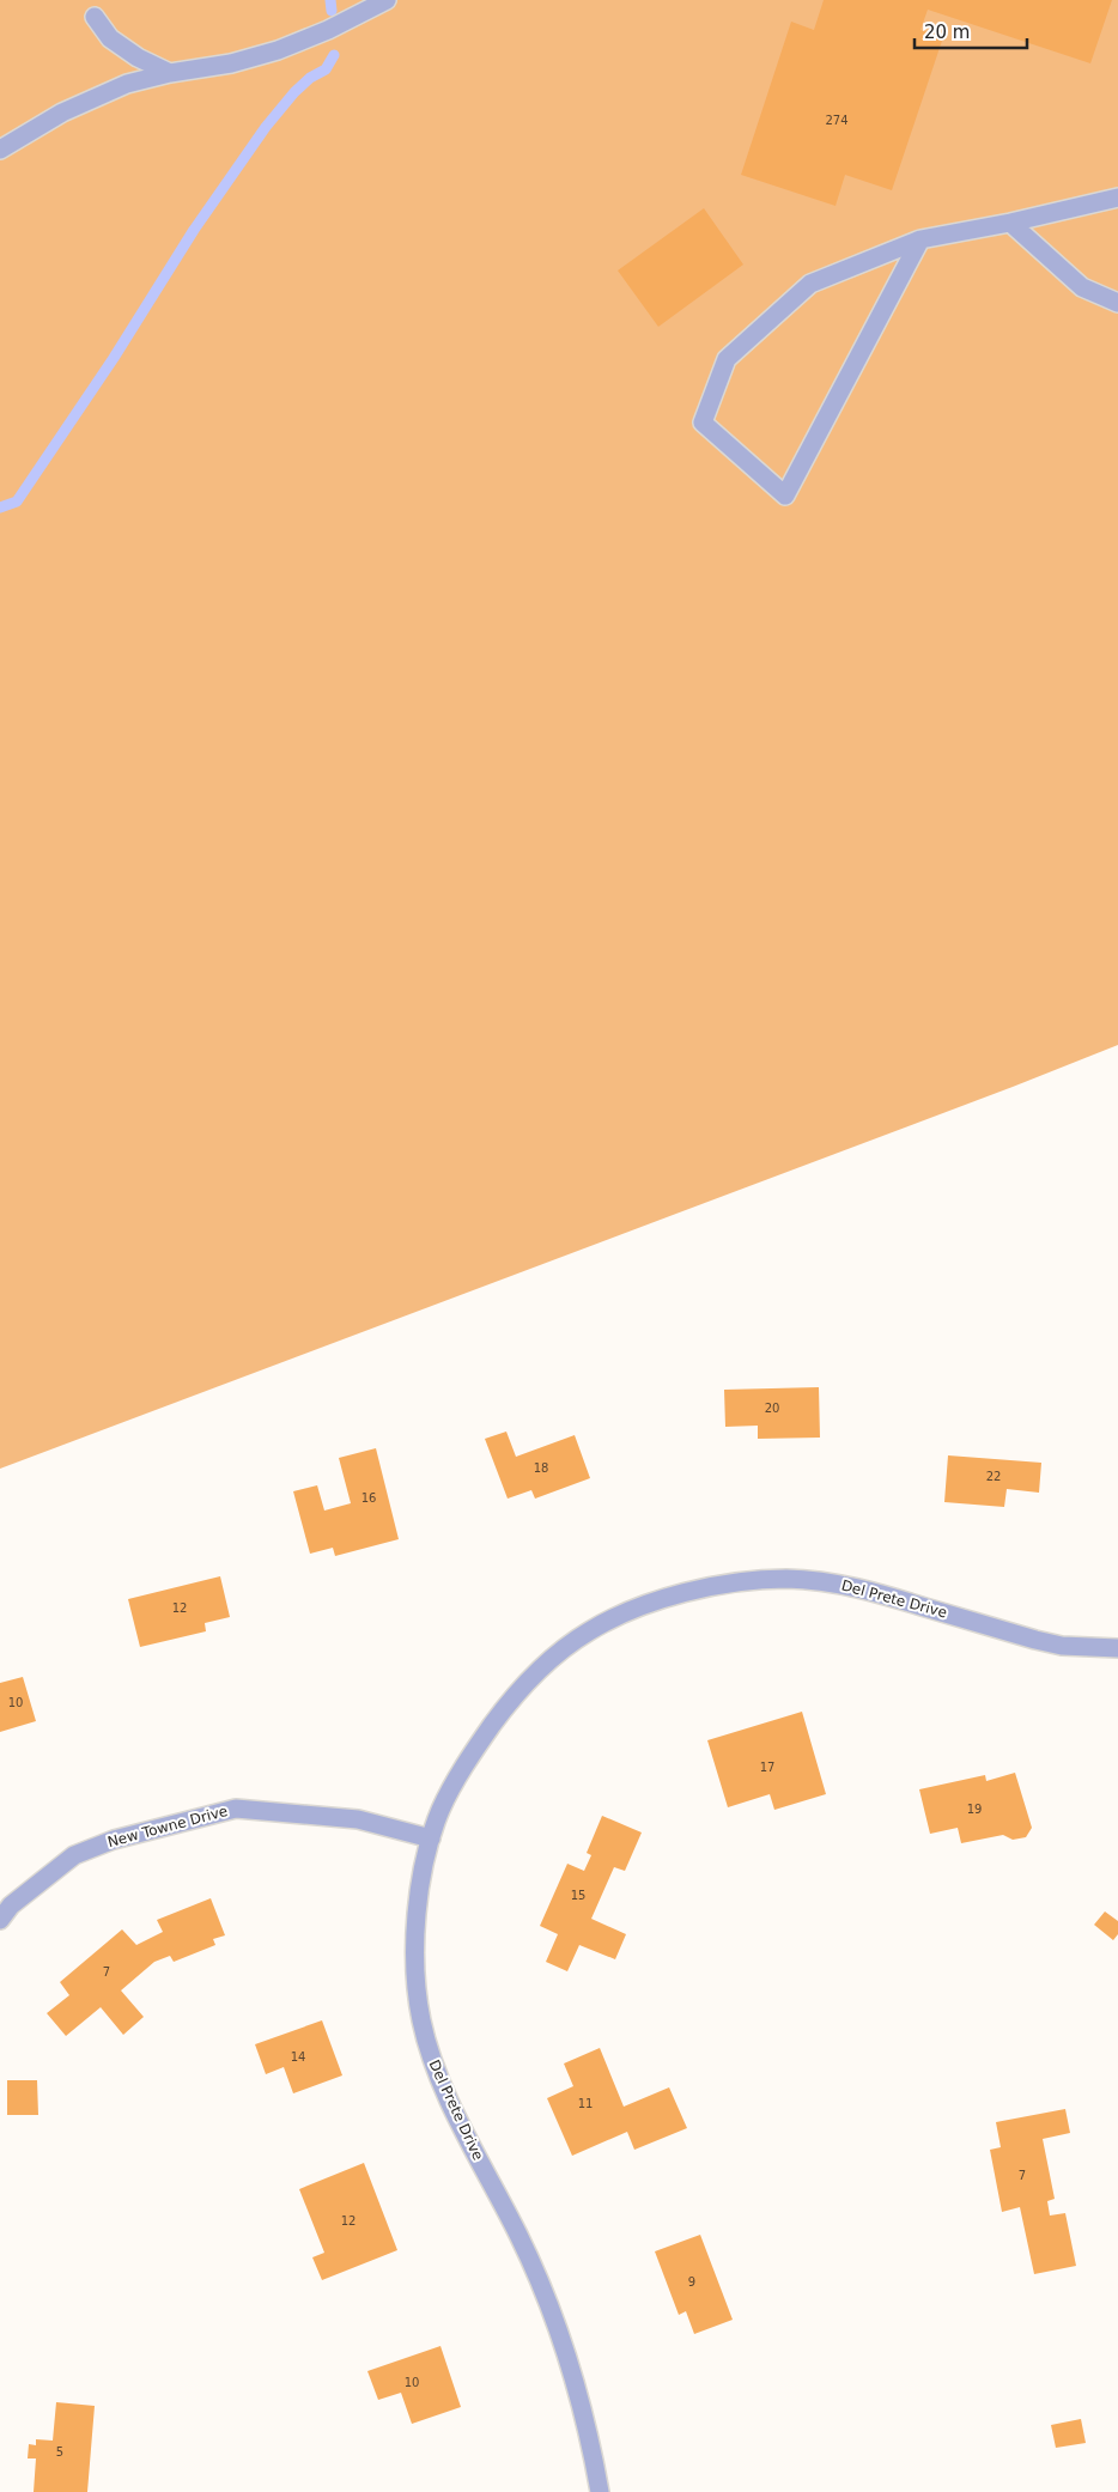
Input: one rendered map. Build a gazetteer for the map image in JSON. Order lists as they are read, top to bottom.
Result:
{
  "streets": {
    "street": ["Del Prete Drive", "New Towne Drive"]
  },
  "crossings": [
    ["Del Prete Drive", "New Towne Drive"]
  ],
  "house_numbers": [
    "274",
    "20",
    "18",
    "22",
    "16",
    "12",
    "10",
    "17",
    "19",
    "15",
    "7",
    "14",
    "11",
    "7",
    "12",
    "9",
    "10",
    "5"
  ],
  "scale_bar": "20 m"
}
